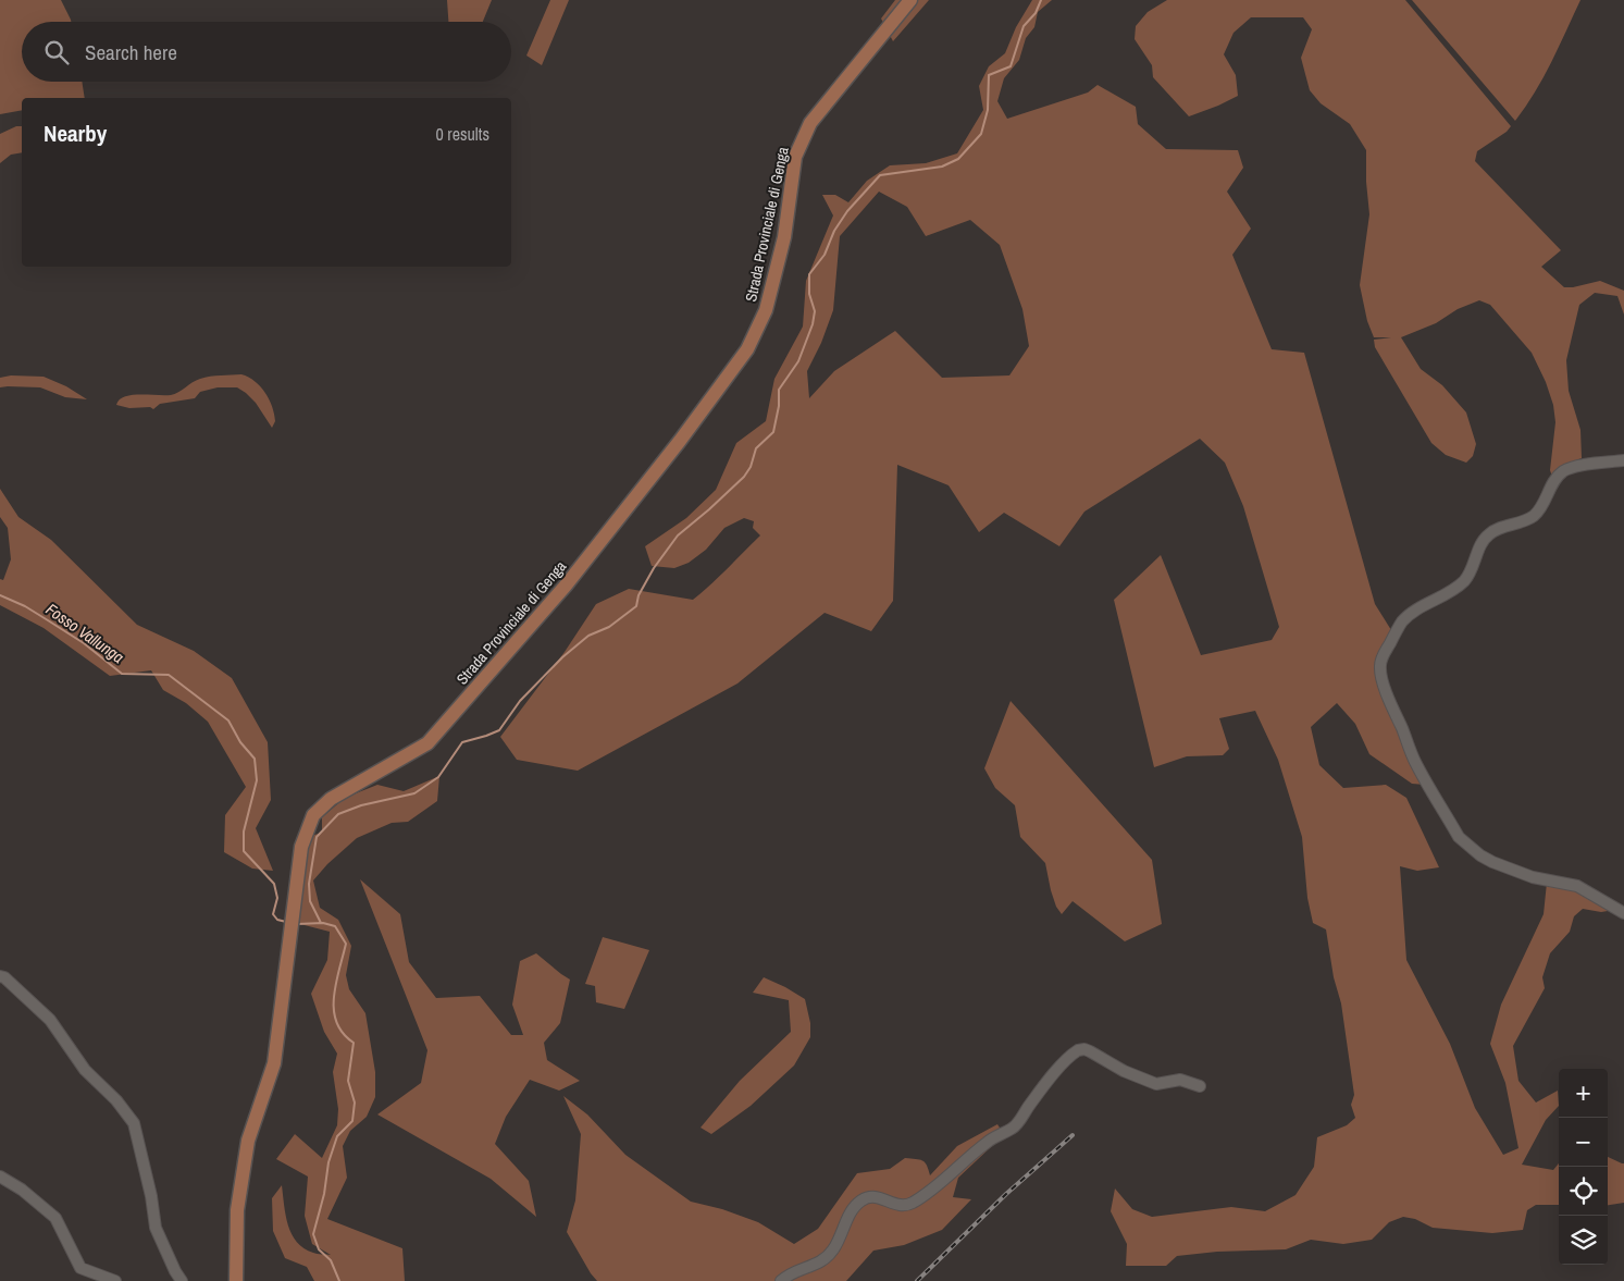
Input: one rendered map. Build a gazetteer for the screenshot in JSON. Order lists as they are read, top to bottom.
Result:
{
  "streets": {
    "main road": ["Strada Provinciale di Genga"]
  },
  "water": ["Fosso Vallunga"],
  "page": {
    "search": "Search here",
    "heading": ["Nearby", "0 results"],
    "map_buttons": ["+", "−"]
  }
}
